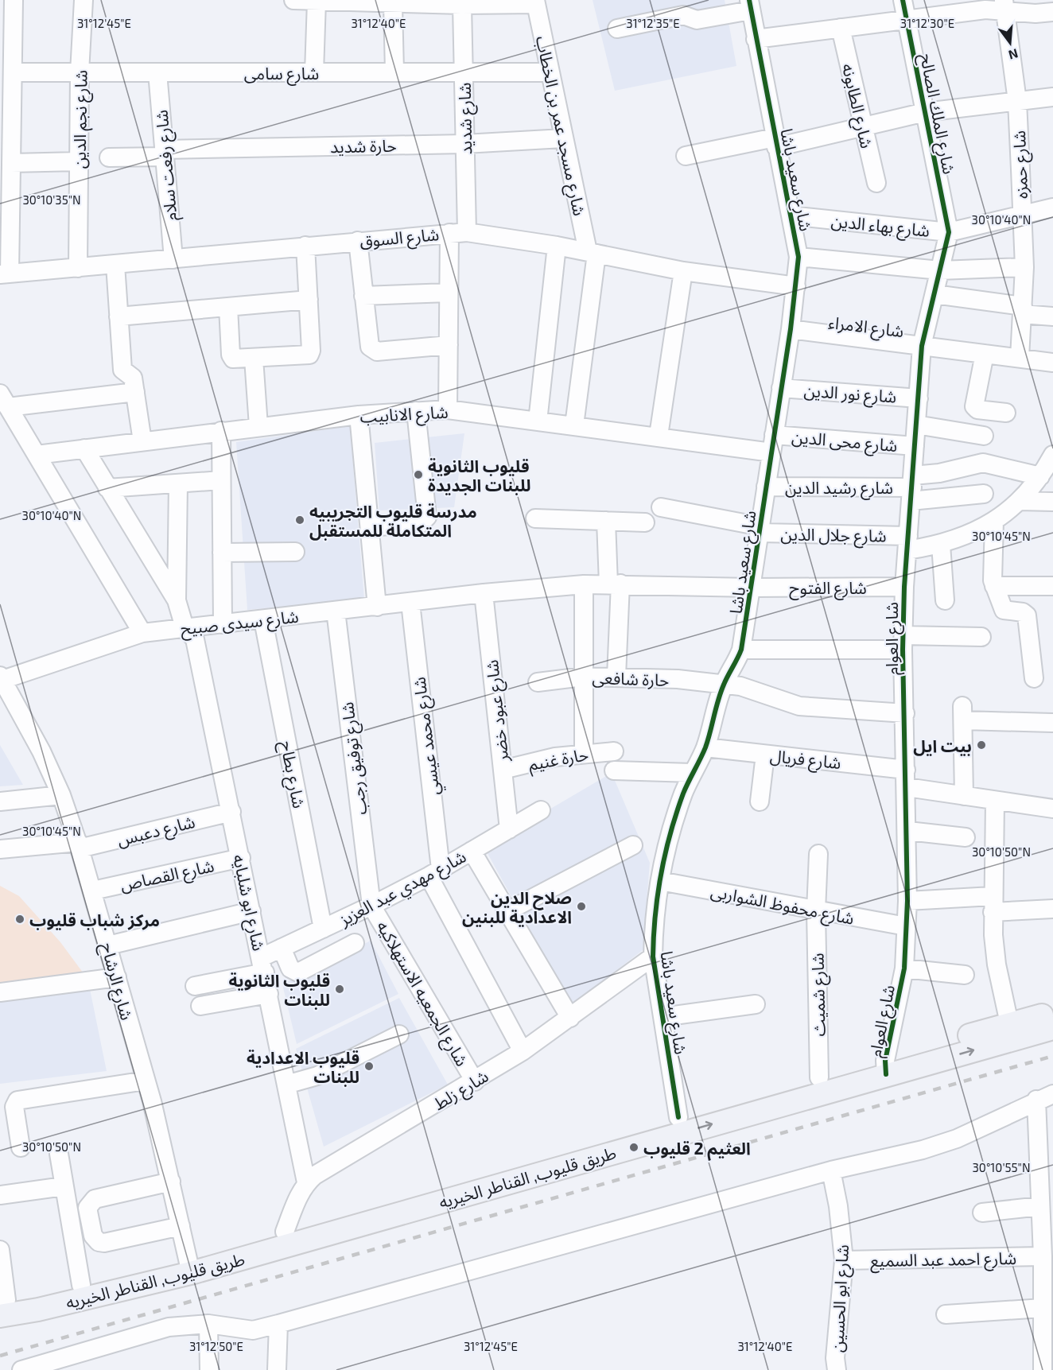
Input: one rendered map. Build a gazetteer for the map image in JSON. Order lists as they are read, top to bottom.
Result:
{
  "streets": {
    "main road": ["طريق قليوب, القناطر الخيريه"],
    "street": [
      "شارع سامى",
      "شارع الطابونه",
      "شارع الملك الصالح",
      "شارع شديد",
      "شارع نجم الدين",
      "شارع مسجد عمر بن الخطاب",
      "حارة شديد",
      "شارع حمزه",
      "شارع رفعت سلام",
      "شارع سعيد باشا",
      "شارع بهاء الدين",
      "شارع السوق",
      "شارع الامراء",
      "شارع نور الدين",
      "شارع الانابيب",
      "شارع محى الدين",
      "شارع رشيد الدين",
      "شارع جلال الدين",
      "شارع الفتوح",
      "شارع سيدى صبيح",
      "شارع العوام",
      "حارة شافعى",
      "شارع عبود خضر",
      "شارع محمد عيسي",
      "شارع توفيق رجب",
      "حارة غنيم",
      "شارع فريال",
      "شارع بطاح",
      "شارع دعبس",
      "شارع القصاص",
      "شارع مهدي عبد العزيز",
      "شارع ابو شلبايه",
      "شارع محفوظ الشواربى",
      "شارع الرشاح",
      "شارع الجمعيه الاستهلاكيه",
      "شارع شميث",
      "شارع زلط",
      "شارع احمد عبد السميع",
      "شارع ابو الحسين"
    ]
  },
  "crossings": [
    ["شارع سامى", "شارع شديد"],
    ["شارع سامى", "شارع نجم الدين"],
    ["شارع سامى", "شارع مسجد عمر بن الخطاب"],
    ["شارع سامى", "شارع رفعت سلام"],
    ["شارع الملك الصالح", "شارع بهاء الدين"],
    ["شارع الملك الصالح", "شارع العوام"],
    ["شارع شديد", "حارة شديد"],
    ["شارع شديد", "شارع السوق"],
    ["شارع شديد", "شارع الانابيب"],
    ["شارع نجم الدين", "شارع السوق"],
    ["شارع مسجد عمر بن الخطاب", "حارة شديد"],
    ["شارع مسجد عمر بن الخطاب", "شارع السوق"],
    ["شارع مسجد عمر بن الخطاب", "شارع الانابيب"],
    ["حارة شديد", "شارع رفعت سلام"],
    ["شارع حمزه", "شارع بهاء الدين"],
    ["شارع حمزه", "شارع الامراء"],
    ["شارع رفعت سلام", "شارع السوق"],
    ["شارع سعيد باشا", "شارع بهاء الدين"],
    ["شارع سعيد باشا", "شارع السوق"],
    ["شارع سعيد باشا", "شارع الامراء"],
    ["شارع سعيد باشا", "شارع نور الدين"],
    ["شارع سعيد باشا", "شارع الانابيب"],
    ["شارع سعيد باشا", "شارع محى الدين"],
    ["شارع سعيد باشا", "شارع رشيد الدين"],
    ["شارع سعيد باشا", "شارع جلال الدين"],
    ["شارع سعيد باشا", "شارع الفتوح"],
    ["شارع سعيد باشا", "حارة شافعى"],
    ["شارع سعيد باشا", "شارع فريال"],
    ["شارع سعيد باشا", "شارع محفوظ الشواربى"],
    ["شارع سعيد باشا", "شارع زلط"],
    ["شارع سعيد باشا", "طريق قليوب, القناطر الخيريه"],
    ["شارع بهاء الدين", "شارع العوام"],
    ["شارع الامراء", "شارع العوام"],
    ["شارع نور الدين", "شارع العوام"],
    ["شارع الانابيب", "شارع محى الدين"],
    ["شارع محى الدين", "شارع العوام"],
    ["شارع رشيد الدين", "شارع العوام"],
    ["شارع جلال الدين", "شارع العوام"],
    ["شارع الفتوح", "شارع سيدى صبيح"],
    ["شارع الفتوح", "شارع العوام"],
    ["شارع سيدى صبيح", "شارع عبود خضر"],
    ["شارع سيدى صبيح", "شارع محمد عيسي"],
    ["شارع سيدى صبيح", "شارع توفيق رجب"],
    ["شارع سيدى صبيح", "شارع بطاح"],
    ["شارع سيدى صبيح", "شارع ابو شلبايه"],
    ["شارع سيدى صبيح", "شارع الرشاح"],
    ["شارع العوام", "حارة شافعى"],
    ["شارع العوام", "شارع فريال"],
    ["شارع العوام", "شارع محفوظ الشواربى"],
    ["شارع العوام", "طريق قليوب, القناطر الخيريه"],
    ["شارع عبود خضر", "حارة غنيم"],
    ["شارع عبود خضر", "شارع مهدي عبد العزيز"],
    ["شارع محمد عيسي", "شارع مهدي عبد العزيز"],
    ["شارع توفيق رجب", "شارع مهدي عبد العزيز"],
    ["شارع توفيق رجب", "شارع الجمعيه الاستهلاكيه"],
    ["شارع بطاح", "شارع مهدي عبد العزيز"],
    ["شارع دعبس", "شارع ابو شلبايه"],
    ["شارع دعبس", "شارع الرشاح"],
    ["شارع القصاص", "شارع ابو شلبايه"],
    ["شارع القصاص", "شارع الرشاح"],
    ["شارع مهدي عبد العزيز", "شارع ابو شلبايه"],
    ["شارع مهدي عبد العزيز", "شارع الجمعيه الاستهلاكيه"],
    ["شارع ابو شلبايه", "شارع زلط"],
    ["شارع محفوظ الشواربى", "شارع شميث"],
    ["شارع الرشاح", "طريق قليوب, القناطر الخيريه"],
    ["شارع الجمعيه الاستهلاكيه", "شارع زلط"],
    ["شارع شميث", "طريق قليوب, القناطر الخيريه"],
    ["شارع زلط", "طريق قليوب, القناطر الخيريه"],
    ["شارع احمد عبد السميع", "شارع ابو الحسين"]
  ],
  "places": [
    "قليوب الثانوية للبنات الجديدة",
    "مدرسة قليوب التجريبيه المتكاملة للمستقبل",
    "بيت ايل",
    "صلاح الدين الاعدادية للبنين",
    "مركز شباب قليوب",
    "قليوب الثانوية للبنات",
    "قليوب الاعدادية للبنات",
    "العثيم 2 قليوب"
  ],
  "north": "bottom",
  "coordinates": [
    "31°12'45\"E",
    "31°12'40\"E",
    "31°12'35\"E",
    "31°12'30\"E",
    "30°10'35\"N",
    "30°10'40\"N",
    "30°10'45\"N",
    "30°10'50\"N",
    "30°10'55\"N",
    "31°12'50\"E"
  ]
}
